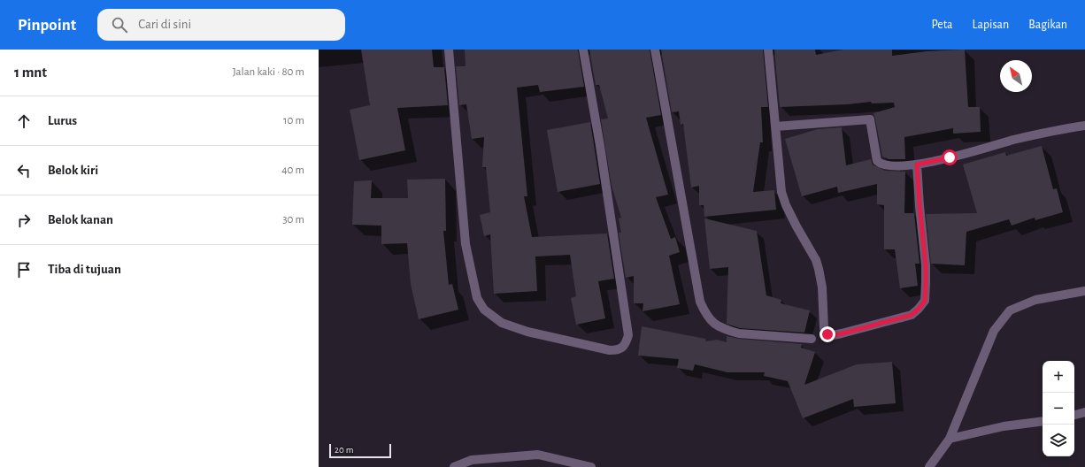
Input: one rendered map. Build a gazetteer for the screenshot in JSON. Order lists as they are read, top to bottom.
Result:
{
  "scale_bar": "20 m",
  "north": "top left",
  "page": {
    "header": "Pinpoint",
    "search": "Cari di sini",
    "nav": ["Peta", "Lapisan", "Bagikan"],
    "heading": ["1 mnt", "Jalan kaki · 80 m"],
    "list": [
      ["Lurus", "10 m"],
      ["Belok kiri", "40 m"],
      ["Belok kanan", "30 m"],
      "Tiba di tujuan"
    ],
    "map_buttons": ["+", "−"],
    "scale": "20 m"
  }
}
